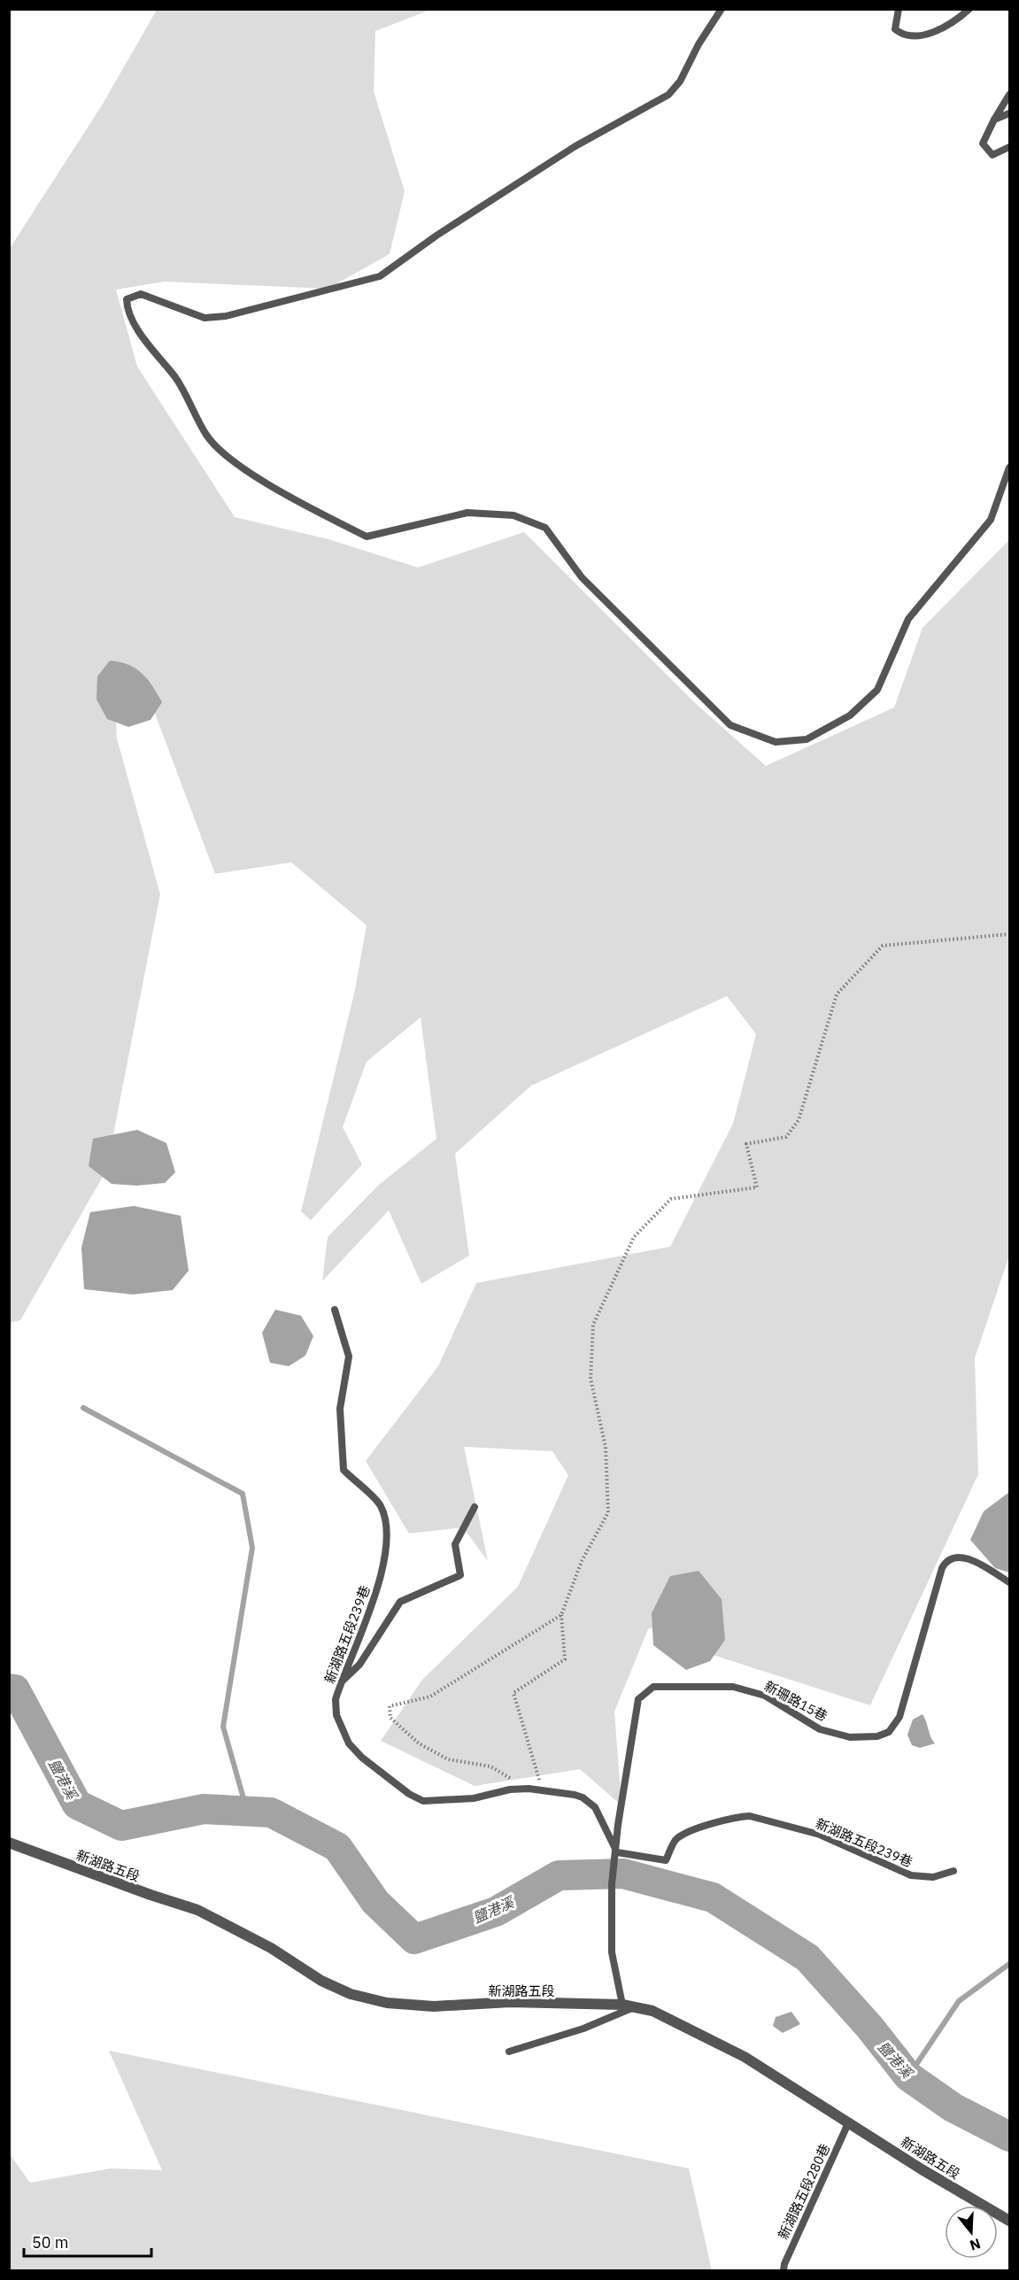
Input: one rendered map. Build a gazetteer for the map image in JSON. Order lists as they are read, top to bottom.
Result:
{
  "streets": {
    "street": ["新湖路五段"],
    "lane": ["新湖路五段239巷", "新珊路15巷", "新湖路五段280巷"]
  },
  "crossings": [
    ["新湖路五段239巷", "新珊路15巷"],
    ["新珊路15巷", "新湖路五段"],
    ["新湖路五段", "新湖路五段280巷"]
  ],
  "water": ["鹽港溪"],
  "scale_bar": "50 m",
  "north": "bottom"
}
